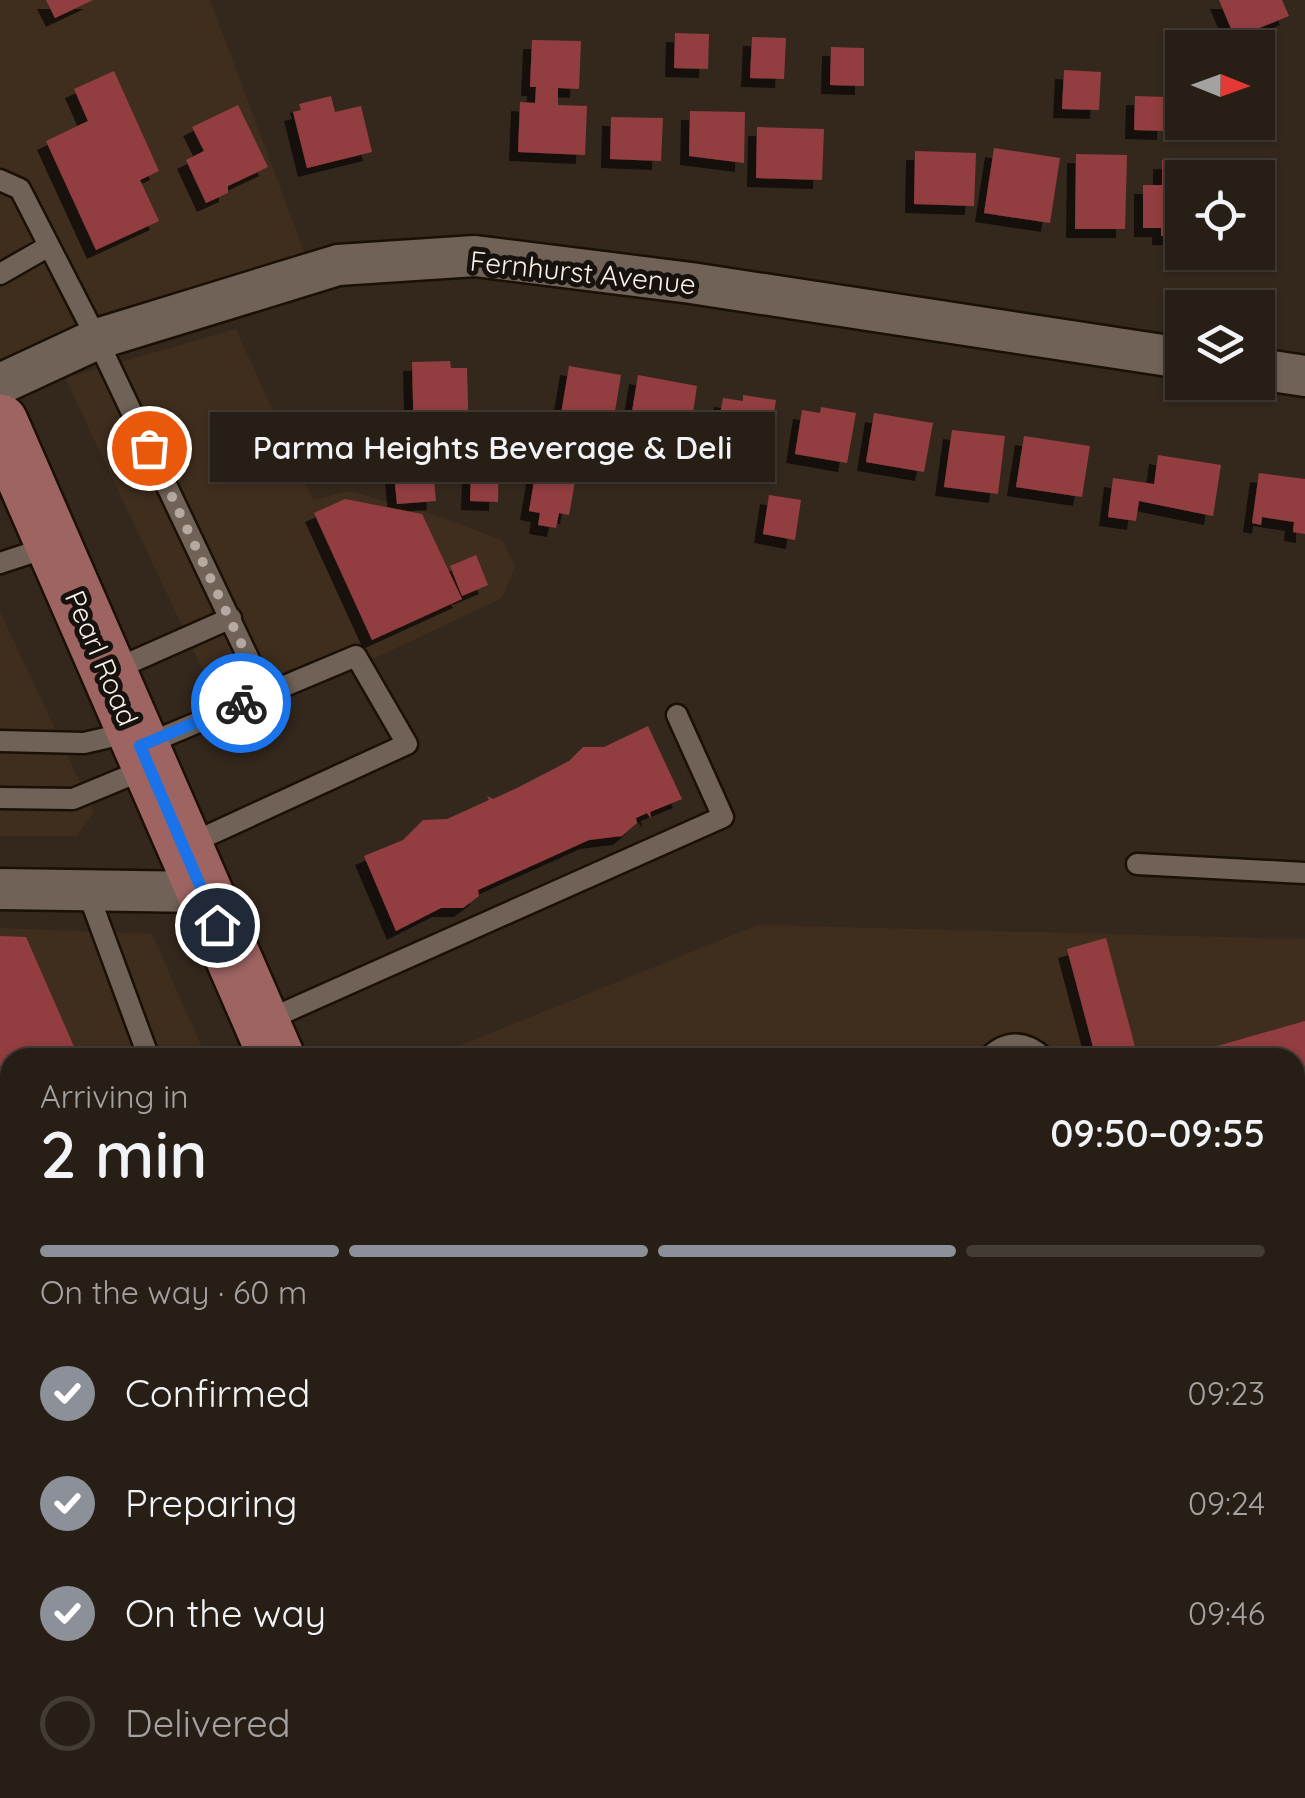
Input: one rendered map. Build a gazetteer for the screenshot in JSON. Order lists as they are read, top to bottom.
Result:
{
  "streets": {
    "main road": ["Pearl Road"],
    "street": ["Fernhurst Avenue"]
  },
  "places": ["Parma Heights Beverage & Deli"],
  "north": "right",
  "page": {
    "bubble": "Parma Heights Beverage & Deli",
    "heading": ["2 min", "Arriving in", "09:50–09:55"],
    "bar": "On the way · 60 m",
    "list": [
      ["Confirmed", "09:23"],
      ["Preparing", "09:24"],
      ["On the way", "09:46"],
      "Delivered"
    ]
  }
}
